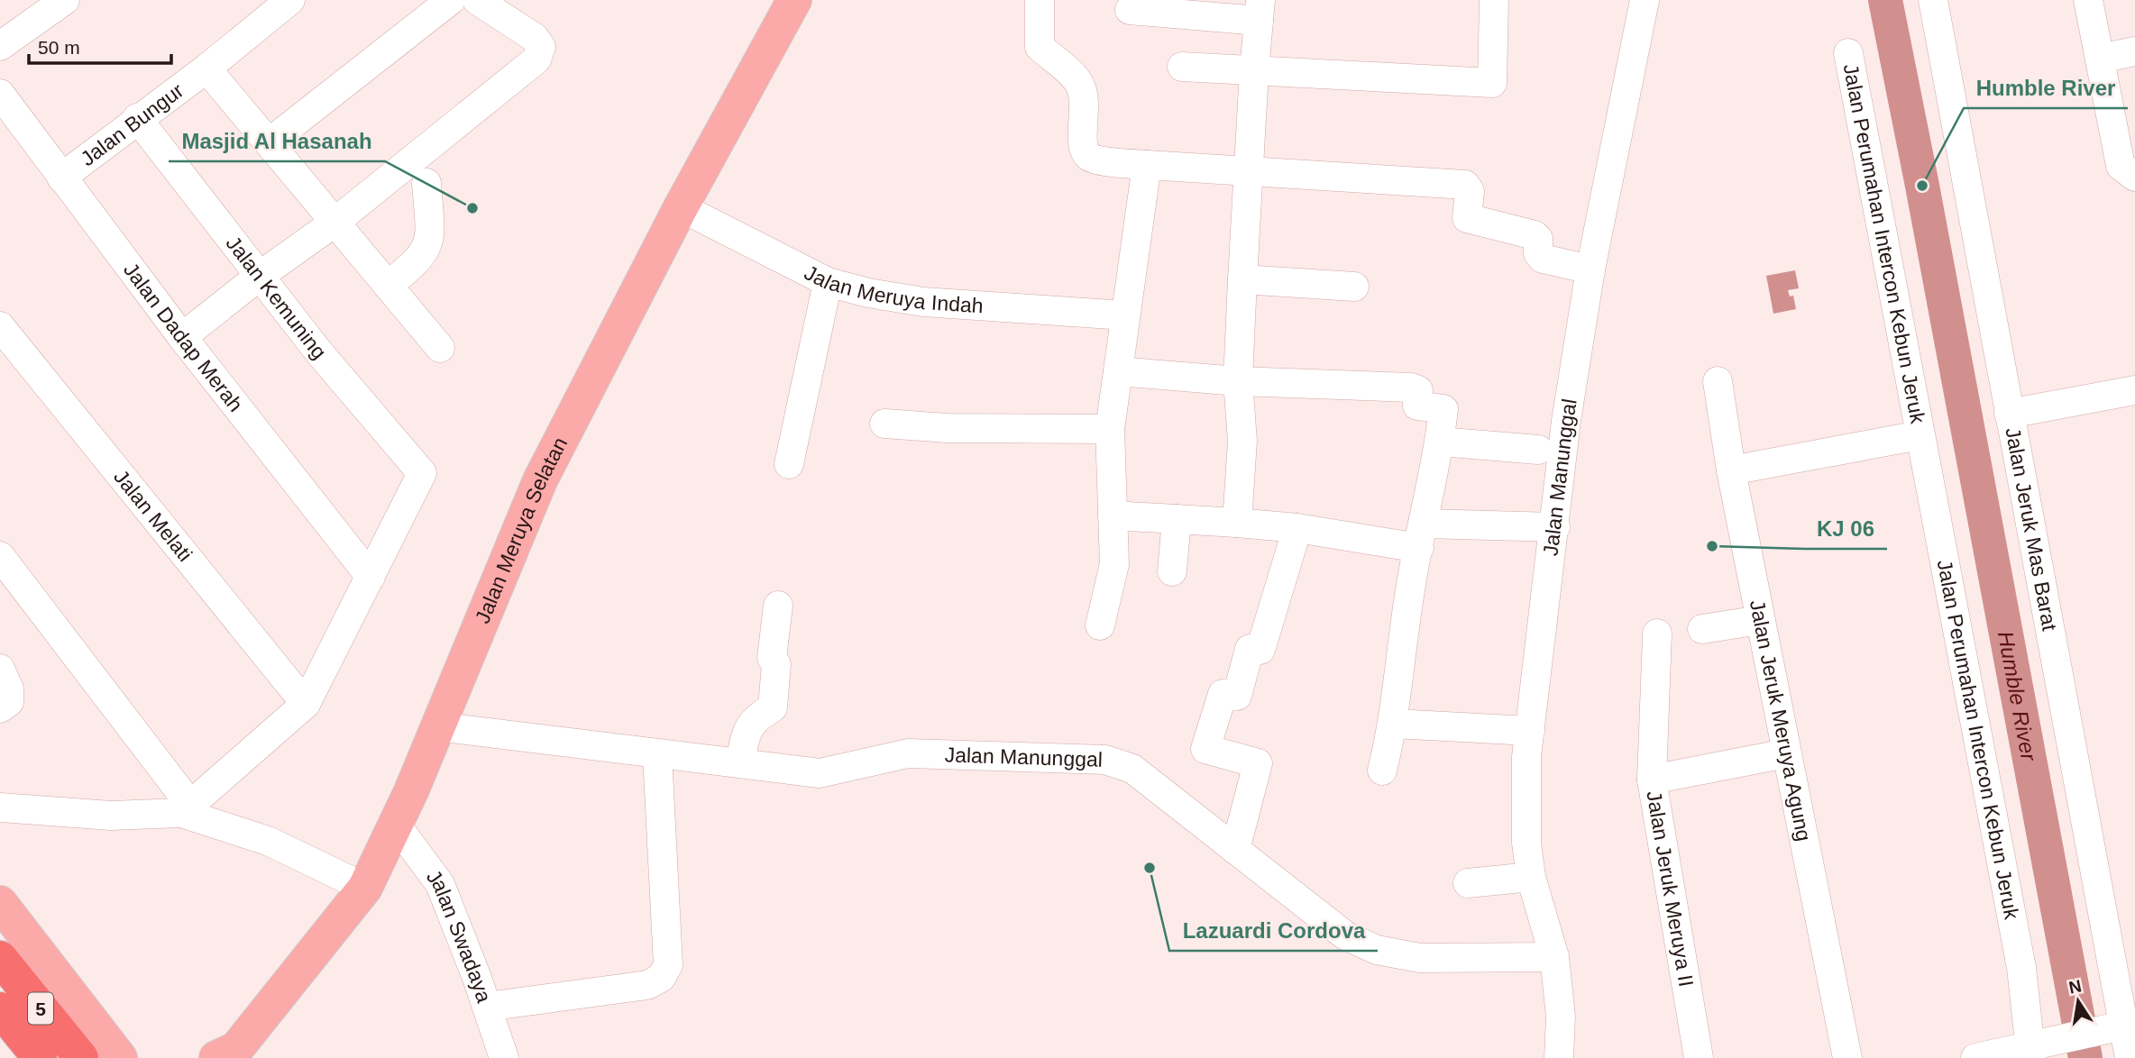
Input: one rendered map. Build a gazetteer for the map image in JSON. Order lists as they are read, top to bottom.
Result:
{
  "streets": {
    "highway": ["5"],
    "main road": ["Jalan Meruya Selatan"],
    "street": [
      "Jalan Bungur",
      "Jalan Perumahan Intercon Kebun Jeruk",
      "Jalan Meruya Indah",
      "Jalan Kemuning",
      "Jalan Dadap Merah",
      "Jalan Manunggal",
      "Jalan Melati",
      "Jalan Jeruk Mas Barat",
      "Jalan Jeruk Meruya Agung",
      "Jalan Jeruk Meruya II",
      "Jalan Swadaya"
    ]
  },
  "crossings": [
    ["Jalan Bungur", "Jalan Kemuning"],
    ["Jalan Bungur", "Jalan Dadap Merah"],
    ["Jalan Perumahan Intercon Kebun Jeruk", "Jalan Jeruk Meruya Agung"],
    ["Jalan Meruya Indah", "Jalan Meruya Selatan"],
    ["Jalan Kemuning", "Jalan Dadap Merah"],
    ["Jalan Manunggal", "Jalan Meruya Selatan"],
    ["Jalan Meruya Selatan", "Jalan Swadaya"],
    ["Jalan Jeruk Meruya Agung", "Jalan Jeruk Meruya II"]
  ],
  "water": ["Humble River"],
  "places": [
    "Humble River",
    "Masjid Al Hasanah",
    "KJ 06",
    "Lazuardi Cordova"
  ],
  "scale_bar": "50 m",
  "north": "top"
}
